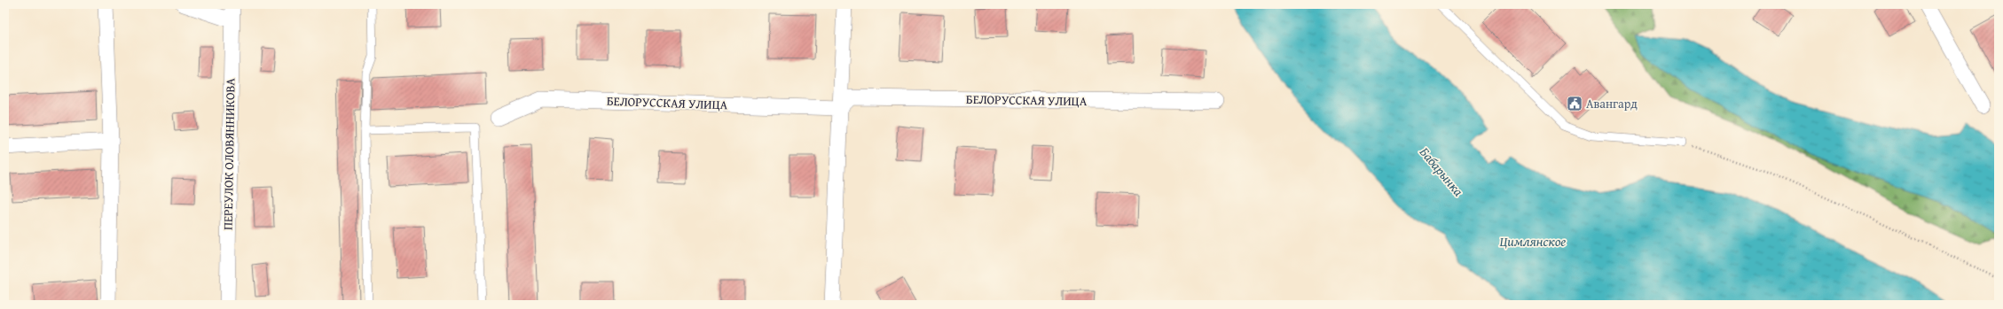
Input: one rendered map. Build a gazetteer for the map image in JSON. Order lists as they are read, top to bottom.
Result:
{
  "streets": {
    "street": ["БЕЛОРУССКАЯ УЛИЦА", "ПЕРЕУЛОК ОЛОВЯННИКОВА"]
  },
  "water": ["Бабарынка", "Цимлянское"],
  "places": {
    "public building": ["Авангард"]
  }
}
